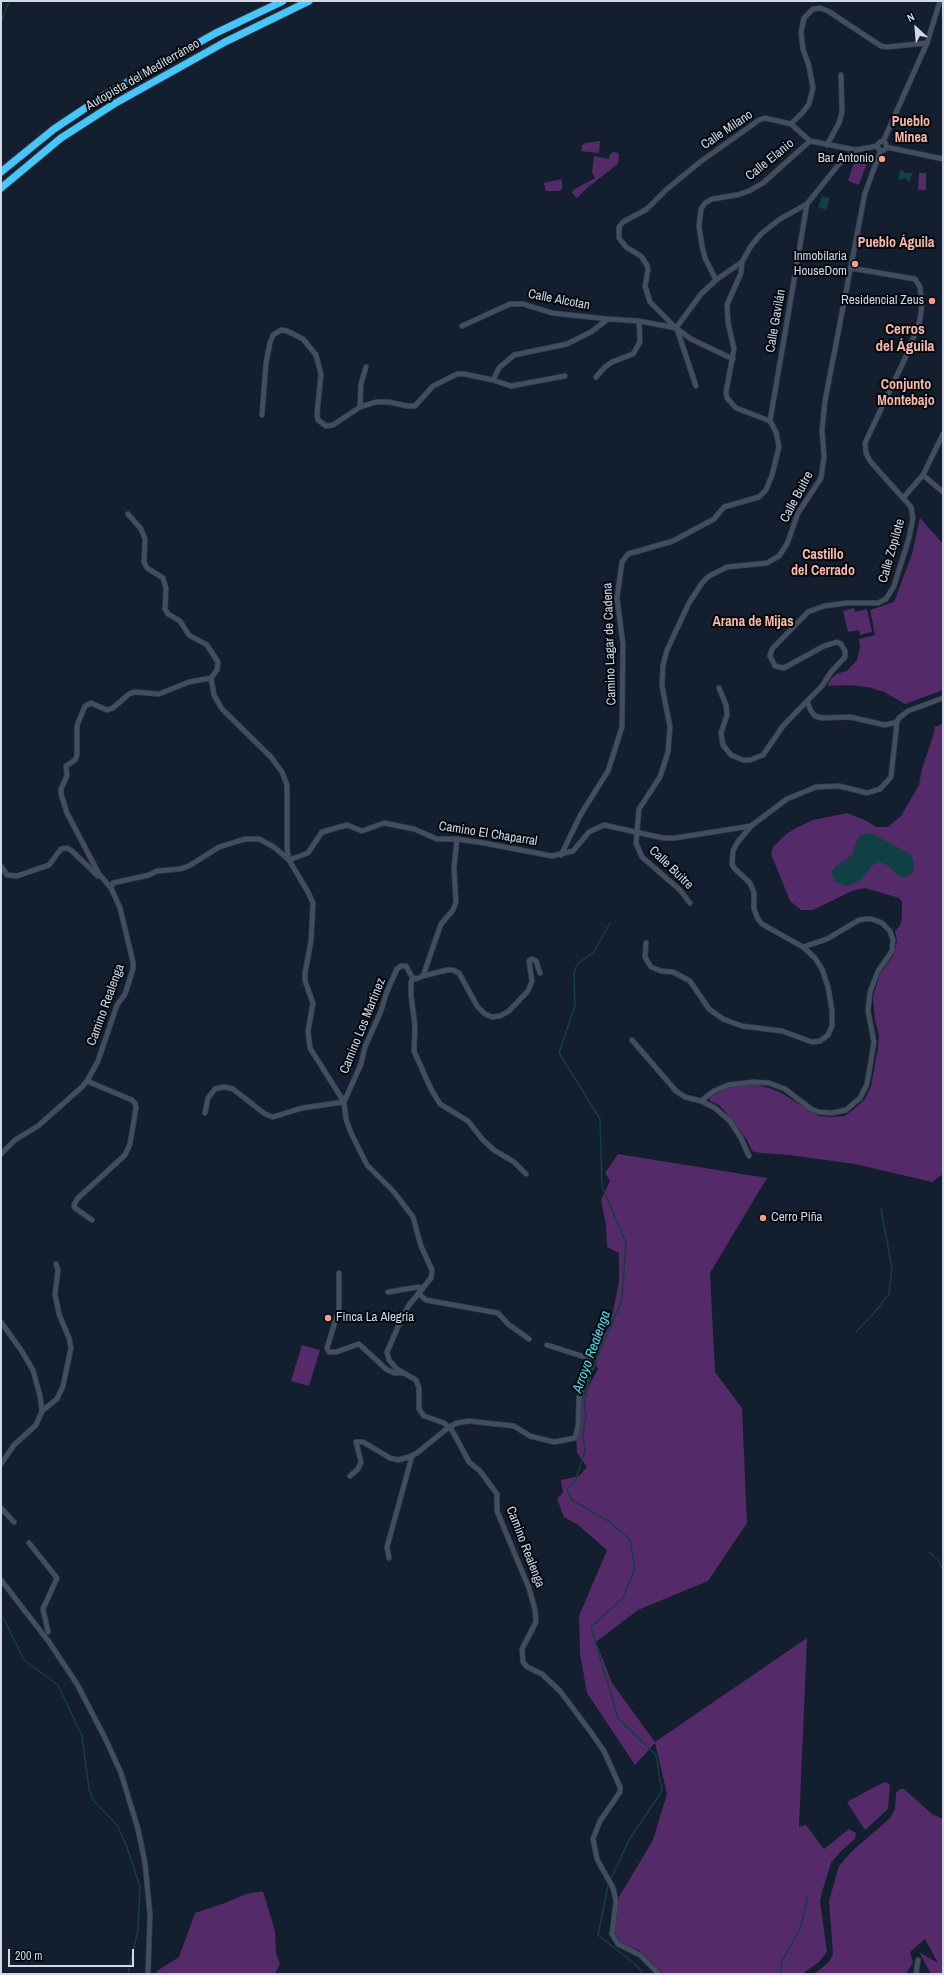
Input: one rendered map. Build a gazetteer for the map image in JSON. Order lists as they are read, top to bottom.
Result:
{
  "streets": {
    "highway": ["Autopista del Mediterráneo"],
    "street": [
      "Calle Milano",
      "Calle Elanio",
      "Calle Alcotan",
      "Calle Gavilán",
      "Calle Buitre",
      "Calle Zopilote",
      "Camino Lagar de Cadena",
      "Camino El Chaparral",
      "Camino Realenga",
      "Camino Los Martinez"
    ]
  },
  "crossings": [
    ["Calle Milano", "Calle Elanio"],
    ["Calle Milano", "Calle Alcotan"],
    ["Calle Gavilán", "Camino Lagar de Cadena"],
    ["Calle Buitre", "Calle Zopilote"],
    ["Camino Lagar de Cadena", "Camino El Chaparral"],
    ["Camino El Chaparral", "Camino Realenga"],
    ["Camino Realenga", "Camino Los Martinez"]
  ],
  "districts": [
    "Pueblo Minea",
    "Pueblo Águila",
    "Cerros del Águila",
    "Conjunto Montebajo",
    "Castillo del Cerrado",
    "Arana de Mijas"
  ],
  "water": ["Arroyo Realenga"],
  "places": [
    "Bar Antonio",
    "Inmobilaria HouseDom",
    "Residencial Zeus",
    "Cerro Piña",
    "Finca La Alegria"
  ],
  "scale_bar": "200 m",
  "north": "top left"
}
